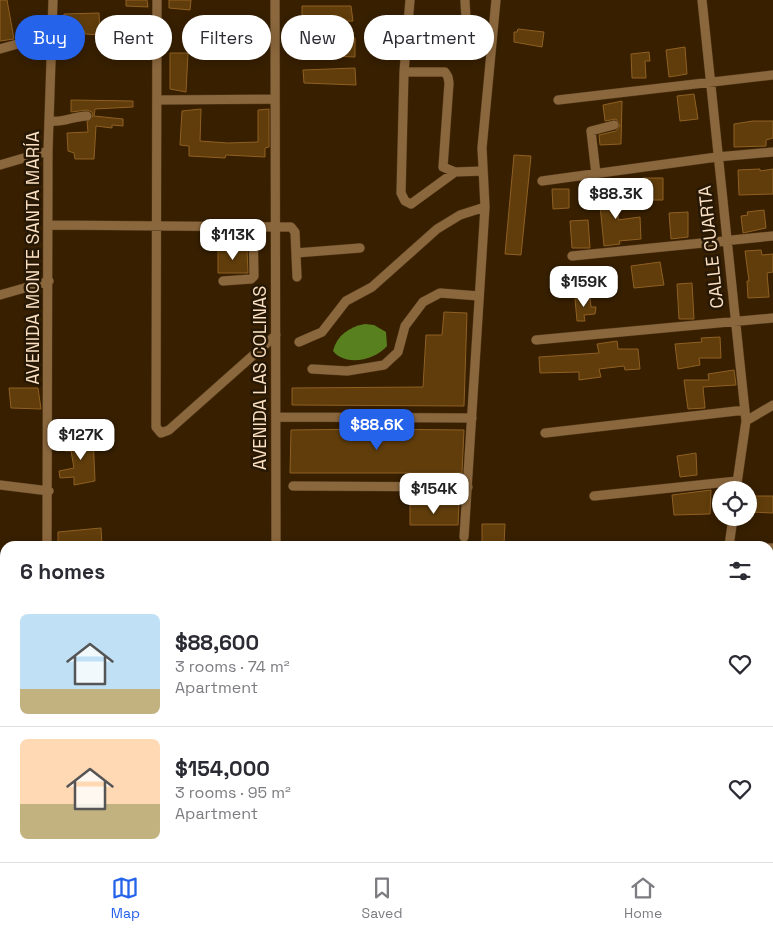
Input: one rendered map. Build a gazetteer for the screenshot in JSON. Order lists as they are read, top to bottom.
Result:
{
  "streets": {
    "street": ["CALLE CUARTA", "AVENIDA MONTE SANTA MARÍA", "AVENIDA LAS COLINAS"]
  },
  "page": {
    "chip": [
      "Buy",
      "Rent",
      "Filters",
      "New",
      "Apartment"
    ],
    "price": [
      "$88.3K",
      "$113K",
      "$159K",
      "$88.6K",
      "$127K",
      "$154K"
    ],
    "heading": "6 homes",
    "list": [
      {
        "name": "$88,600",
        "note": "3 rooms · 74 m² · Apartment"
      },
      {
        "name": "$154,000",
        "note": "3 rooms · 95 m² · Apartment"
      }
    ],
    "tabs": ["Map", "Saved", "Home"]
  }
}
